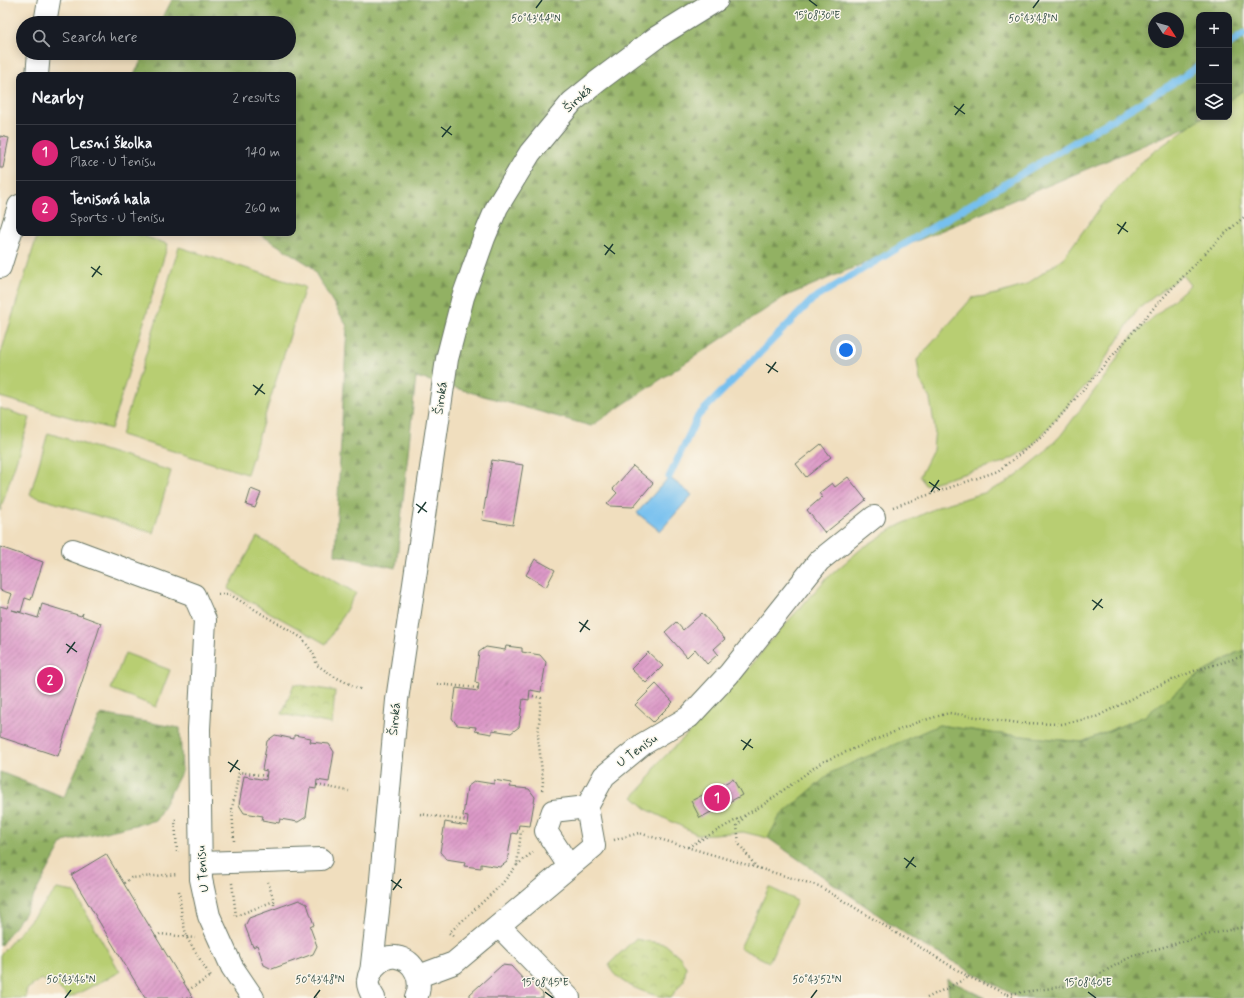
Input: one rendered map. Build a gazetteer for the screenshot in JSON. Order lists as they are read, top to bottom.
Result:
{
  "streets": {
    "street": ["Široká", "U Tenisu"]
  },
  "north": "bottom right",
  "page": {
    "map_buttons": ["+", "−"],
    "search": "Search here",
    "heading": ["Nearby", "2 results"],
    "list": [
      {
        "mark": "1",
        "name": "Lesní školka",
        "note": "Place · U Tenisu",
        "value": "140 m"
      },
      {
        "mark": "2",
        "name": "Tenisová hala",
        "note": "Sports · U Tenisu",
        "value": "260 m"
      }
    ],
    "pins": ["2", "1"]
  },
  "coordinates": [
    "15°08'30\"E",
    "50°43'44\"N",
    "50°43'48\"N",
    "50°43'46\"N",
    "50°43'52\"N",
    "15°08'45\"E",
    "15°08'40\"E"
  ]
}
